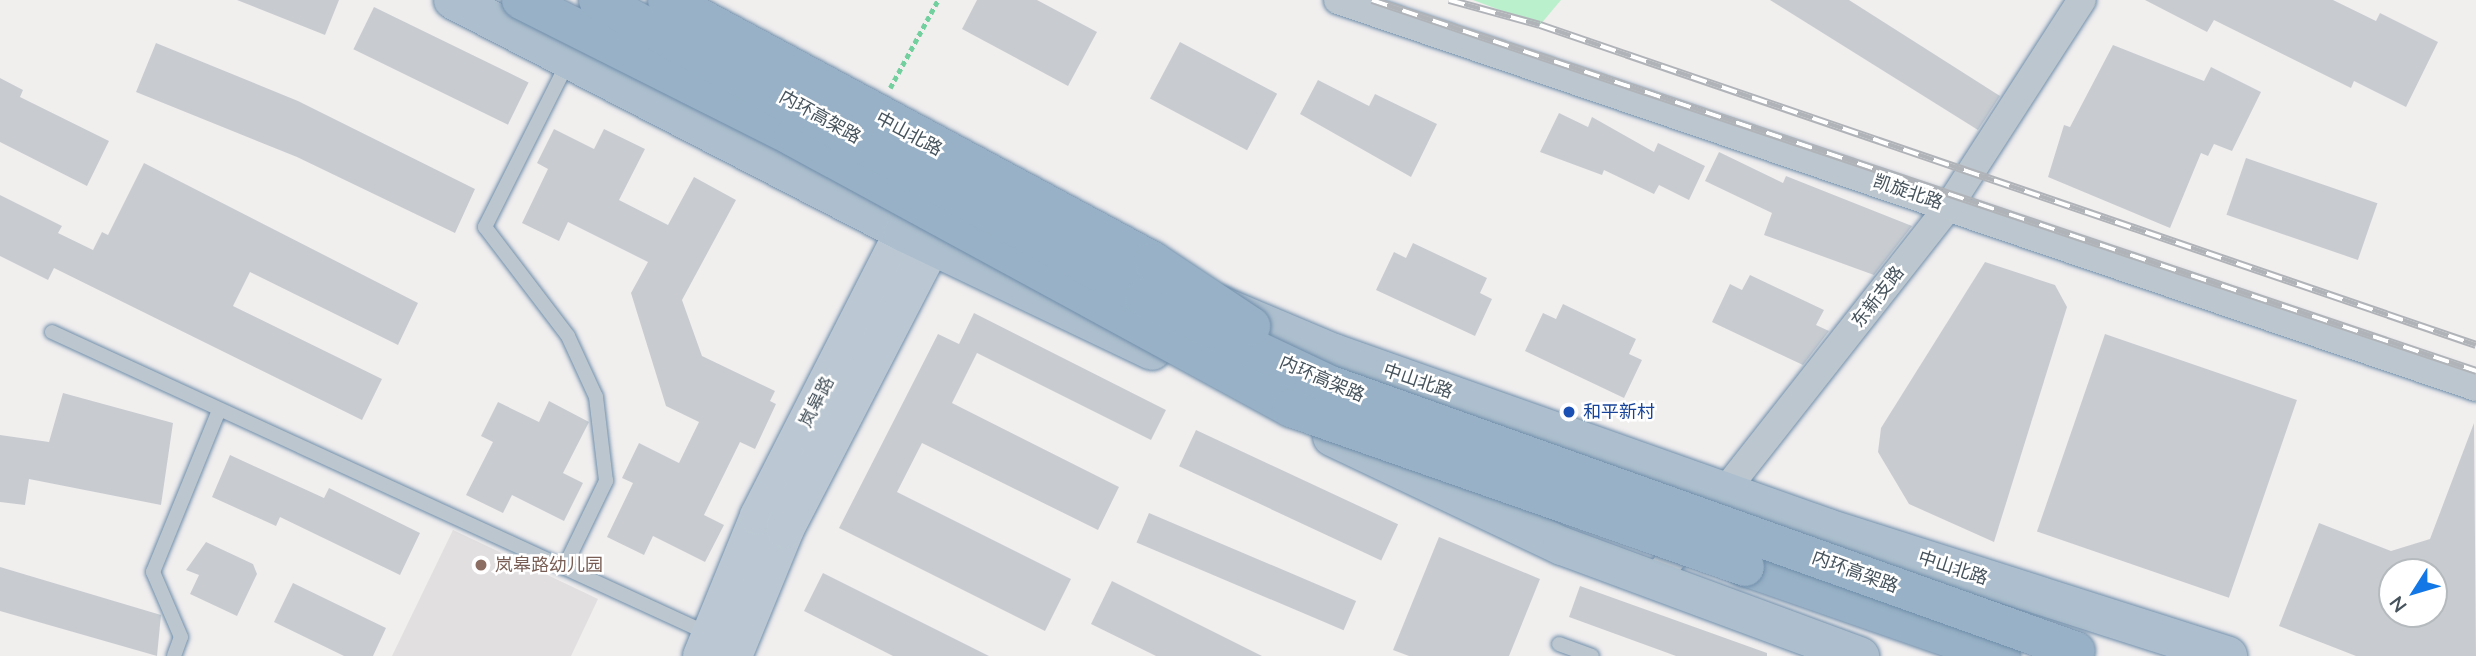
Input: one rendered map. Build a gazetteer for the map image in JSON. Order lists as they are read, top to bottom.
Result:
{
  "streets": {
    "highway": ["内环高架路"],
    "main road": ["中山北路", "岚皋路"],
    "street": ["凯旋北路", "东新支路"]
  },
  "crossings": [
    ["中山北路", "东新支路"],
    ["中山北路", "岚皋路"],
    ["凯旋北路", "东新支路"]
  ],
  "places": ["和平新村", "岚皋路幼儿园"],
  "north": "bottom left"
}
